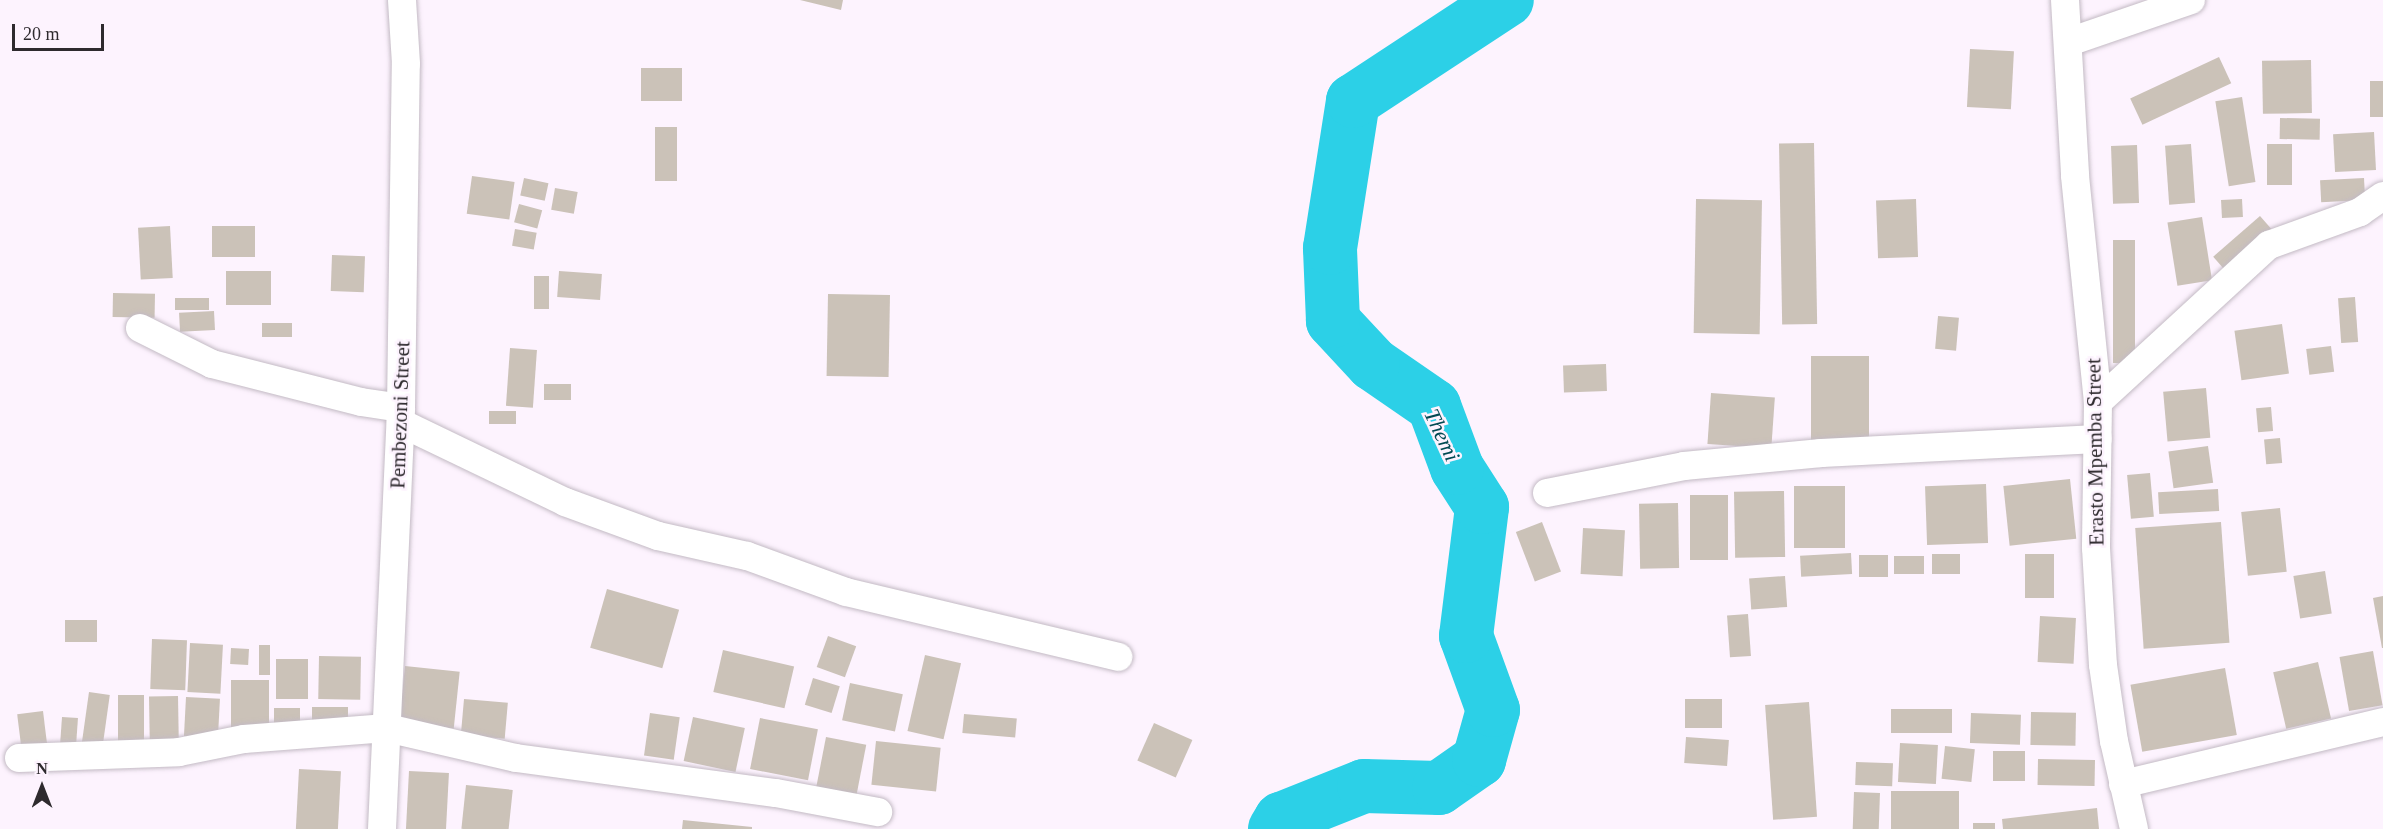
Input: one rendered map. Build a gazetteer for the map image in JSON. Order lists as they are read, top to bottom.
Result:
{
  "streets": {
    "street": ["Pembezoni Street", "Erasto Mpemba Street"]
  },
  "water": ["Themi"],
  "scale_bar": "20 m",
  "north": "top"
}
